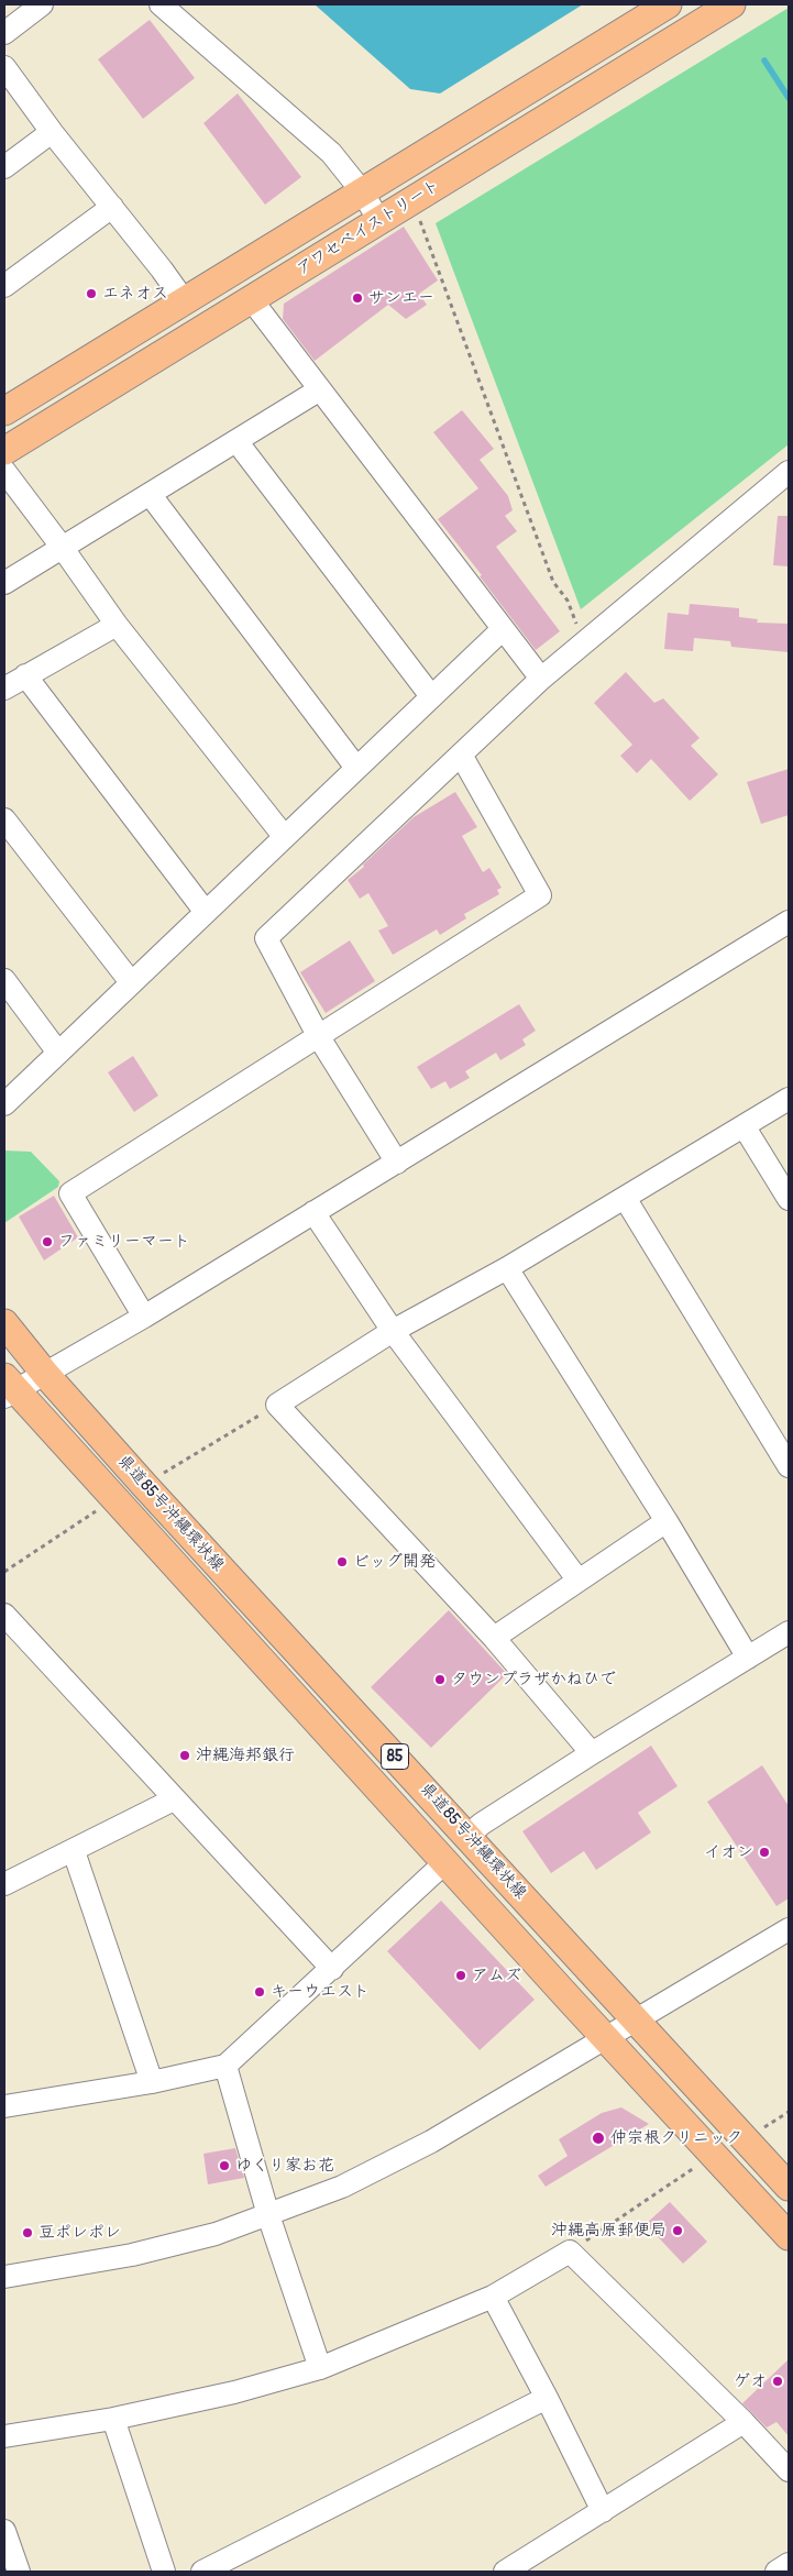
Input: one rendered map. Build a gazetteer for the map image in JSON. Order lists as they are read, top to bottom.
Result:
{
  "streets": {
    "main road": ["アワセベイストリート", "県道85号沖縄環状線", "85"]
  },
  "places": [
    "エネオス",
    "サンエー",
    "ファミリーマート",
    "ビッグ開発",
    "タウンプラザかねひで",
    "沖縄海邦銀行",
    "イオン",
    "アムズ",
    "キーウエスト",
    "仲宗根クリニック",
    "ゆくり家お花",
    "沖縄高原郵便局",
    "豆ポレポレ",
    "ゲオ"
  ]
}
